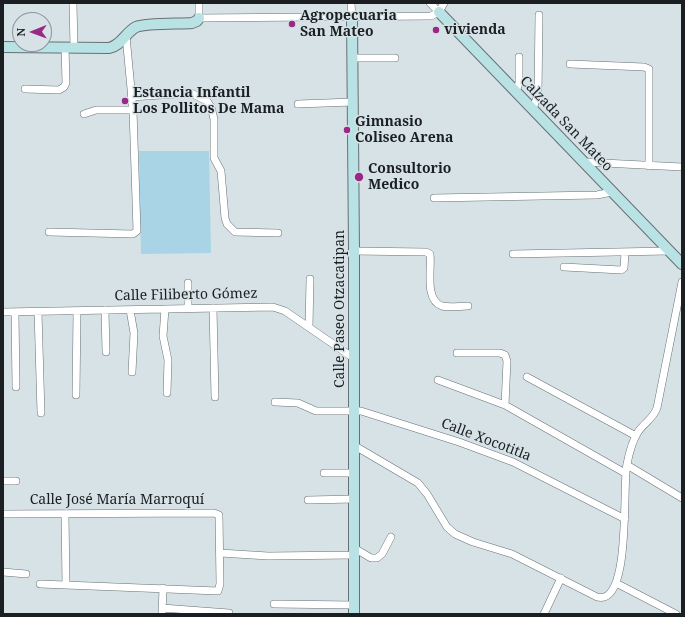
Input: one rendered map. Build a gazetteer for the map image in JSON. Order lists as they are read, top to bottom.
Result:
{
  "streets": {
    "main road": ["Calzada San Mateo", "Calle Paseo Otzacatipan"],
    "street": ["Calle Filiberto Gómez", "Calle Xocotitla", "Calle José María Marroquí"]
  },
  "crossings": [
    ["Calle Filiberto Gómez", "Calle Paseo Otzacatipan"],
    ["Calle Paseo Otzacatipan", "Calle Xocotitla"]
  ],
  "places": [
    "Agropecuaria San Mateo",
    "vivienda",
    "Estancia Infantil Los Pollitos De Mama",
    "Gimnasio Coliseo Arena",
    "Consultorio Medico"
  ],
  "north": "left"
}
